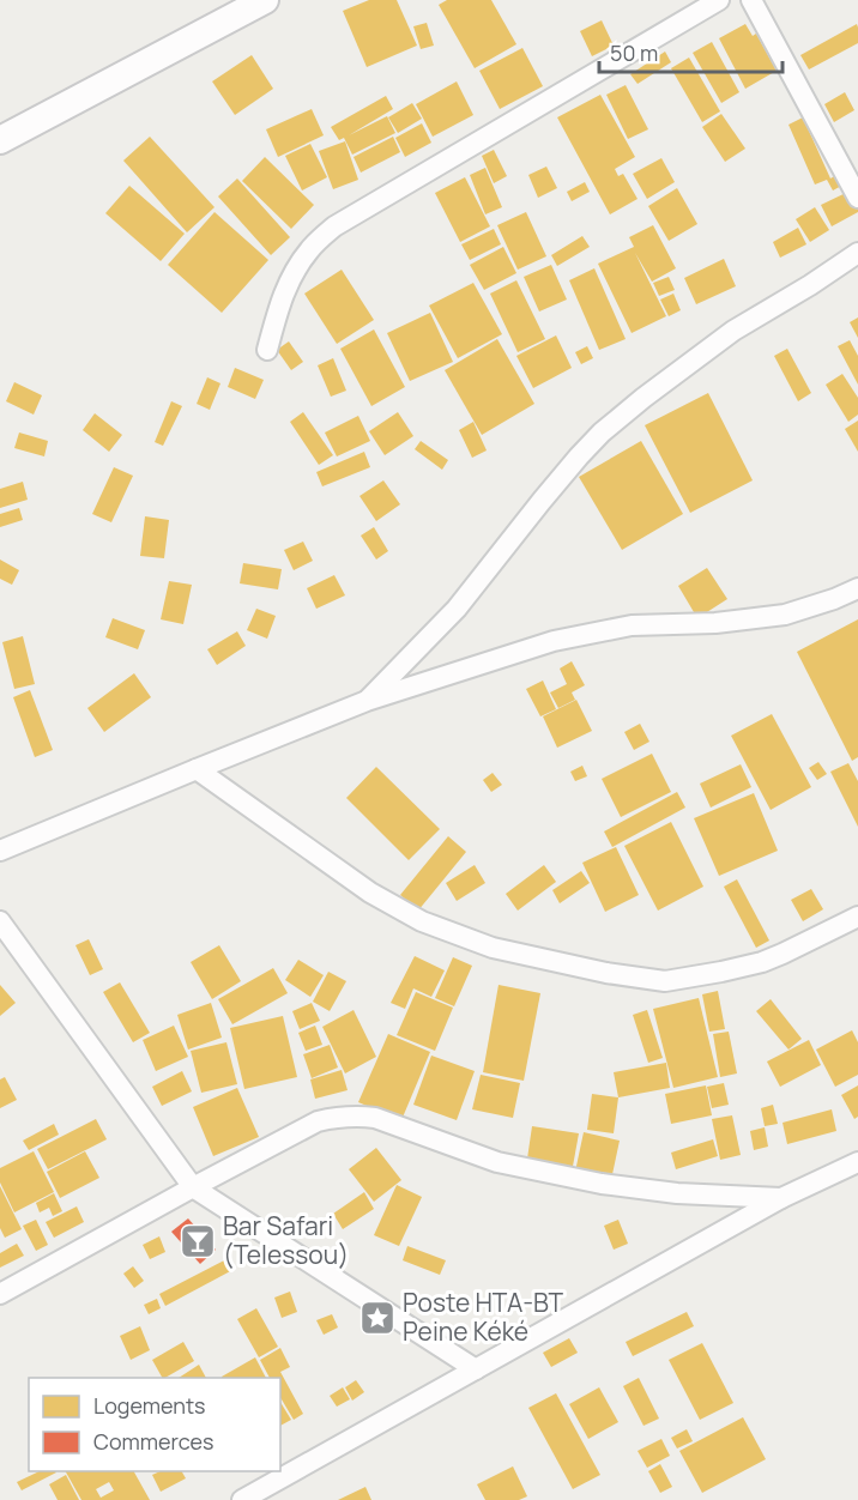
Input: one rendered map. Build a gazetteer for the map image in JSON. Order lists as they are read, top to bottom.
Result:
{
  "places": {
    "bar": ["Bar Safari (Telessou)"],
    "place": ["Poste HTA-BT Peine Kéké"]
  },
  "legend": ["Logements", "Commerces"],
  "scale_bar": "50 m"
}
